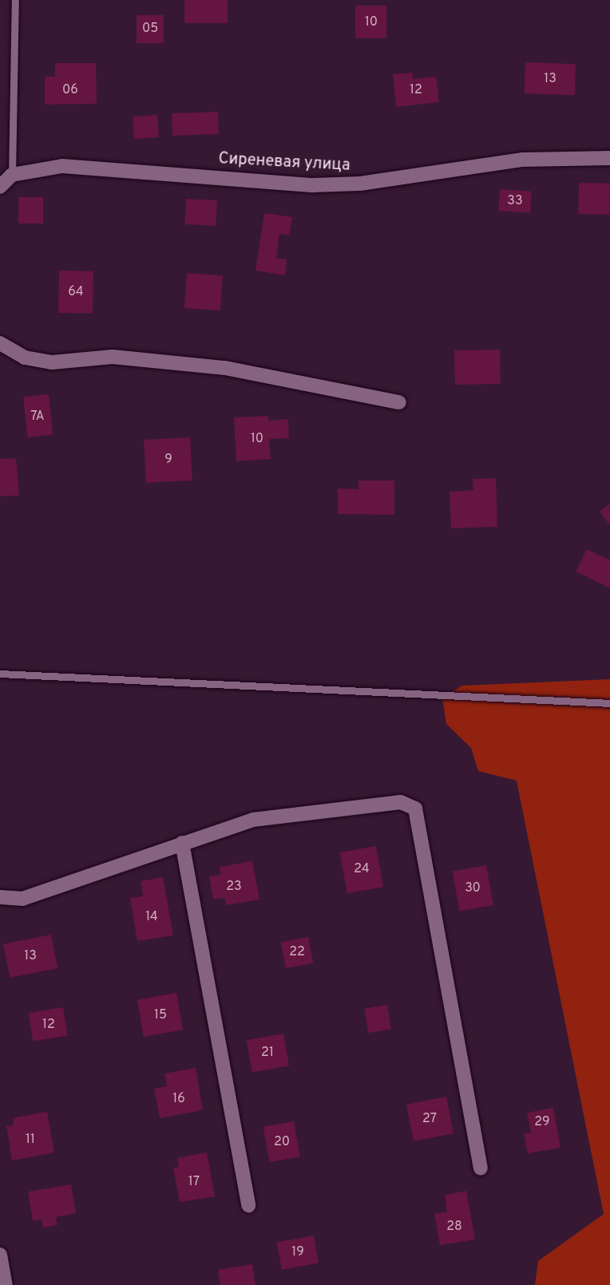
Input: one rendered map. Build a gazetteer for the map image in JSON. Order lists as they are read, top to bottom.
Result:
{
  "streets": {
    "street": ["Сиреневая улица"]
  },
  "house_numbers": [
    "10",
    "05",
    "13",
    "06",
    "12",
    "33",
    "64",
    "7А",
    "10",
    "9",
    "24",
    "23",
    "30",
    "14",
    "22",
    "13",
    "15",
    "12",
    "21",
    "16",
    "27",
    "29",
    "11",
    "20",
    "17",
    "28",
    "19"
  ]
}
